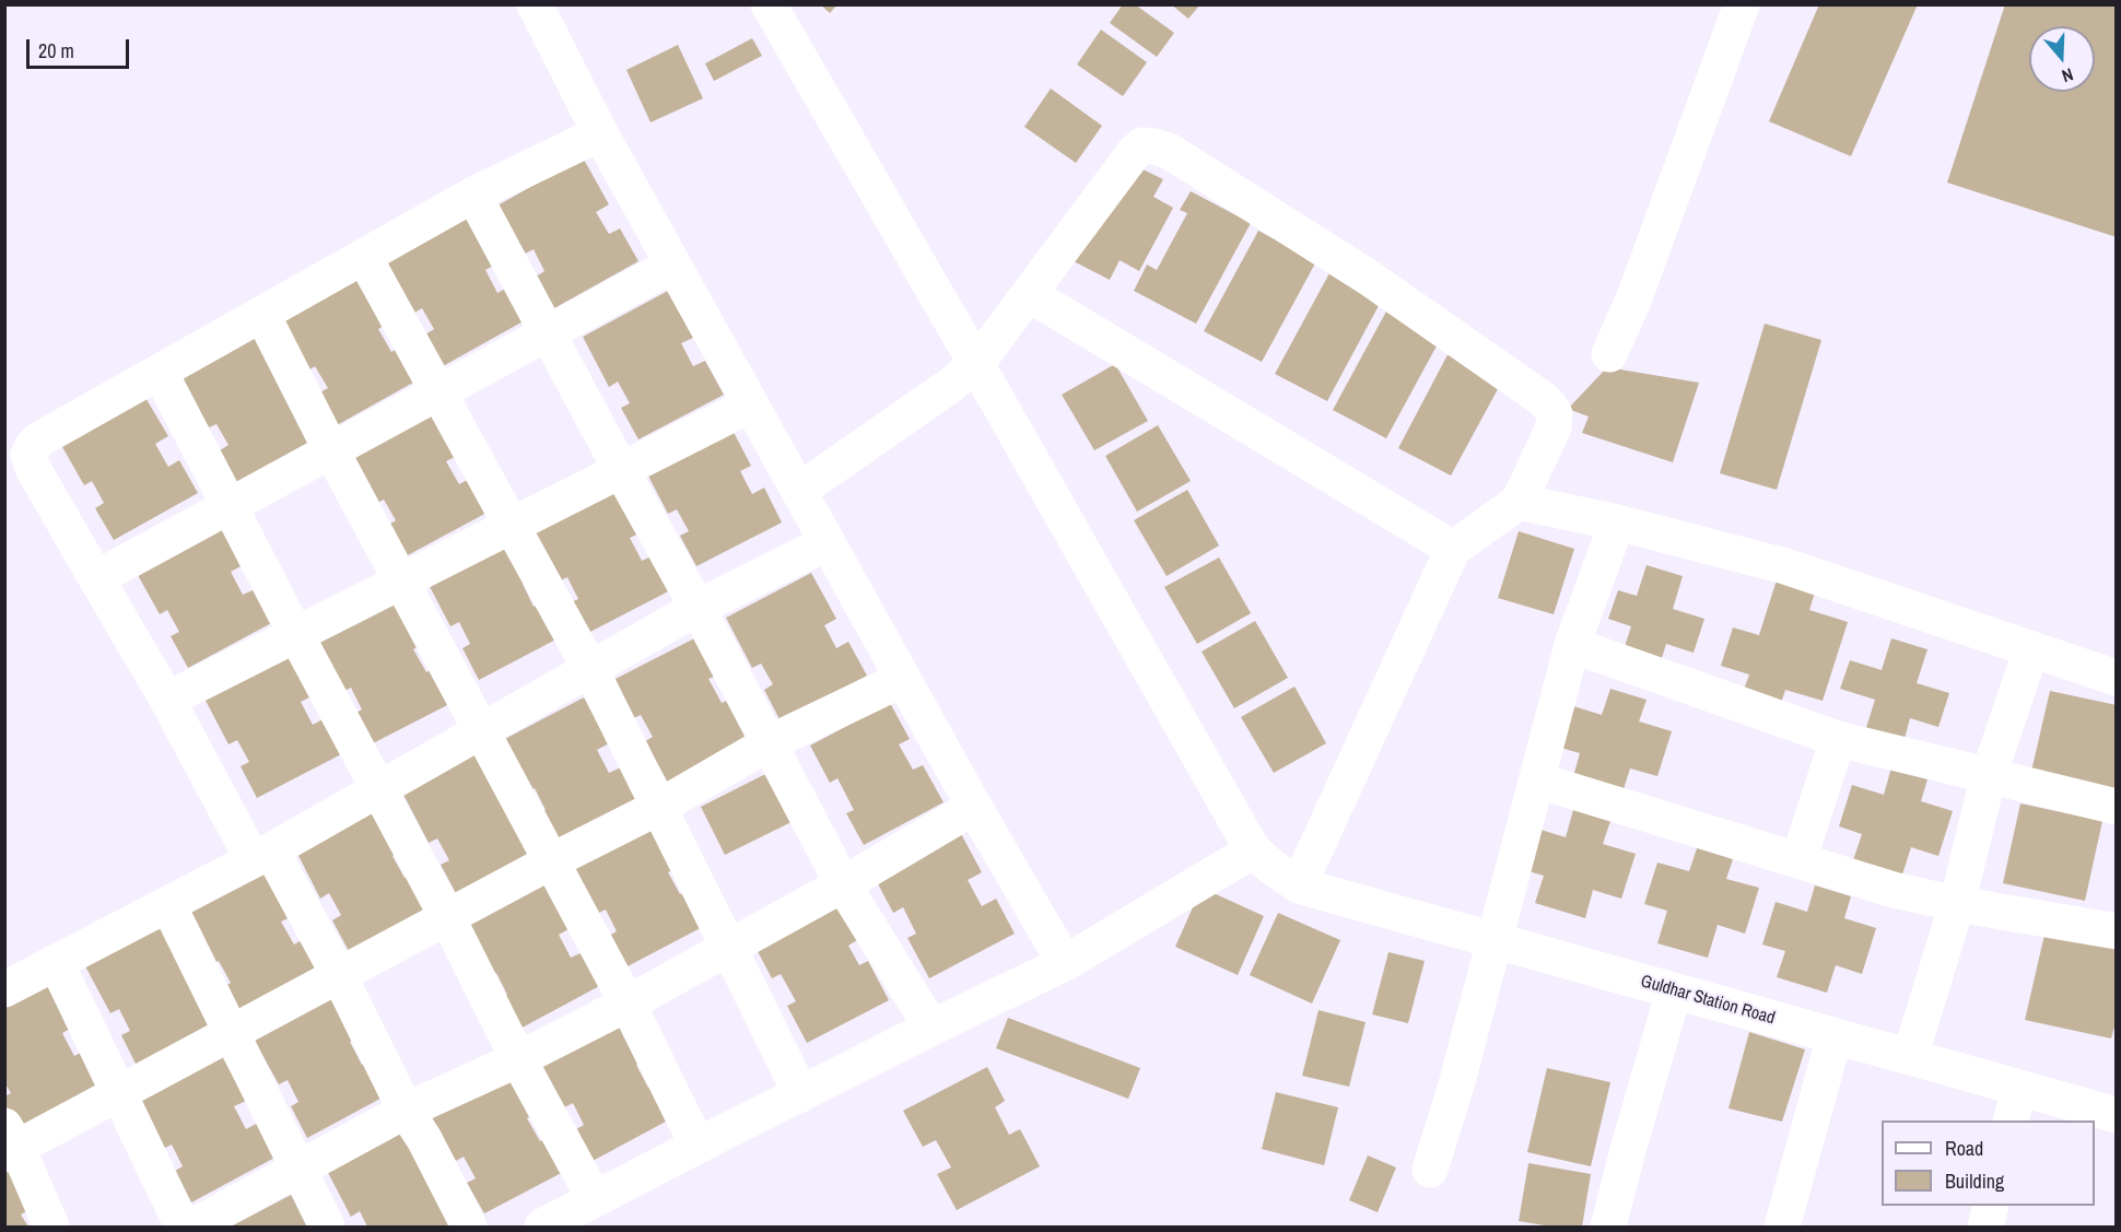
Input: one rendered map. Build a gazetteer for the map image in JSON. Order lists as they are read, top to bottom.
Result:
{
  "streets": {
    "street": ["Guldhar Station Road"]
  },
  "legend": ["Road", "Building"],
  "scale_bar": "20 m",
  "north": "bottom"
}
